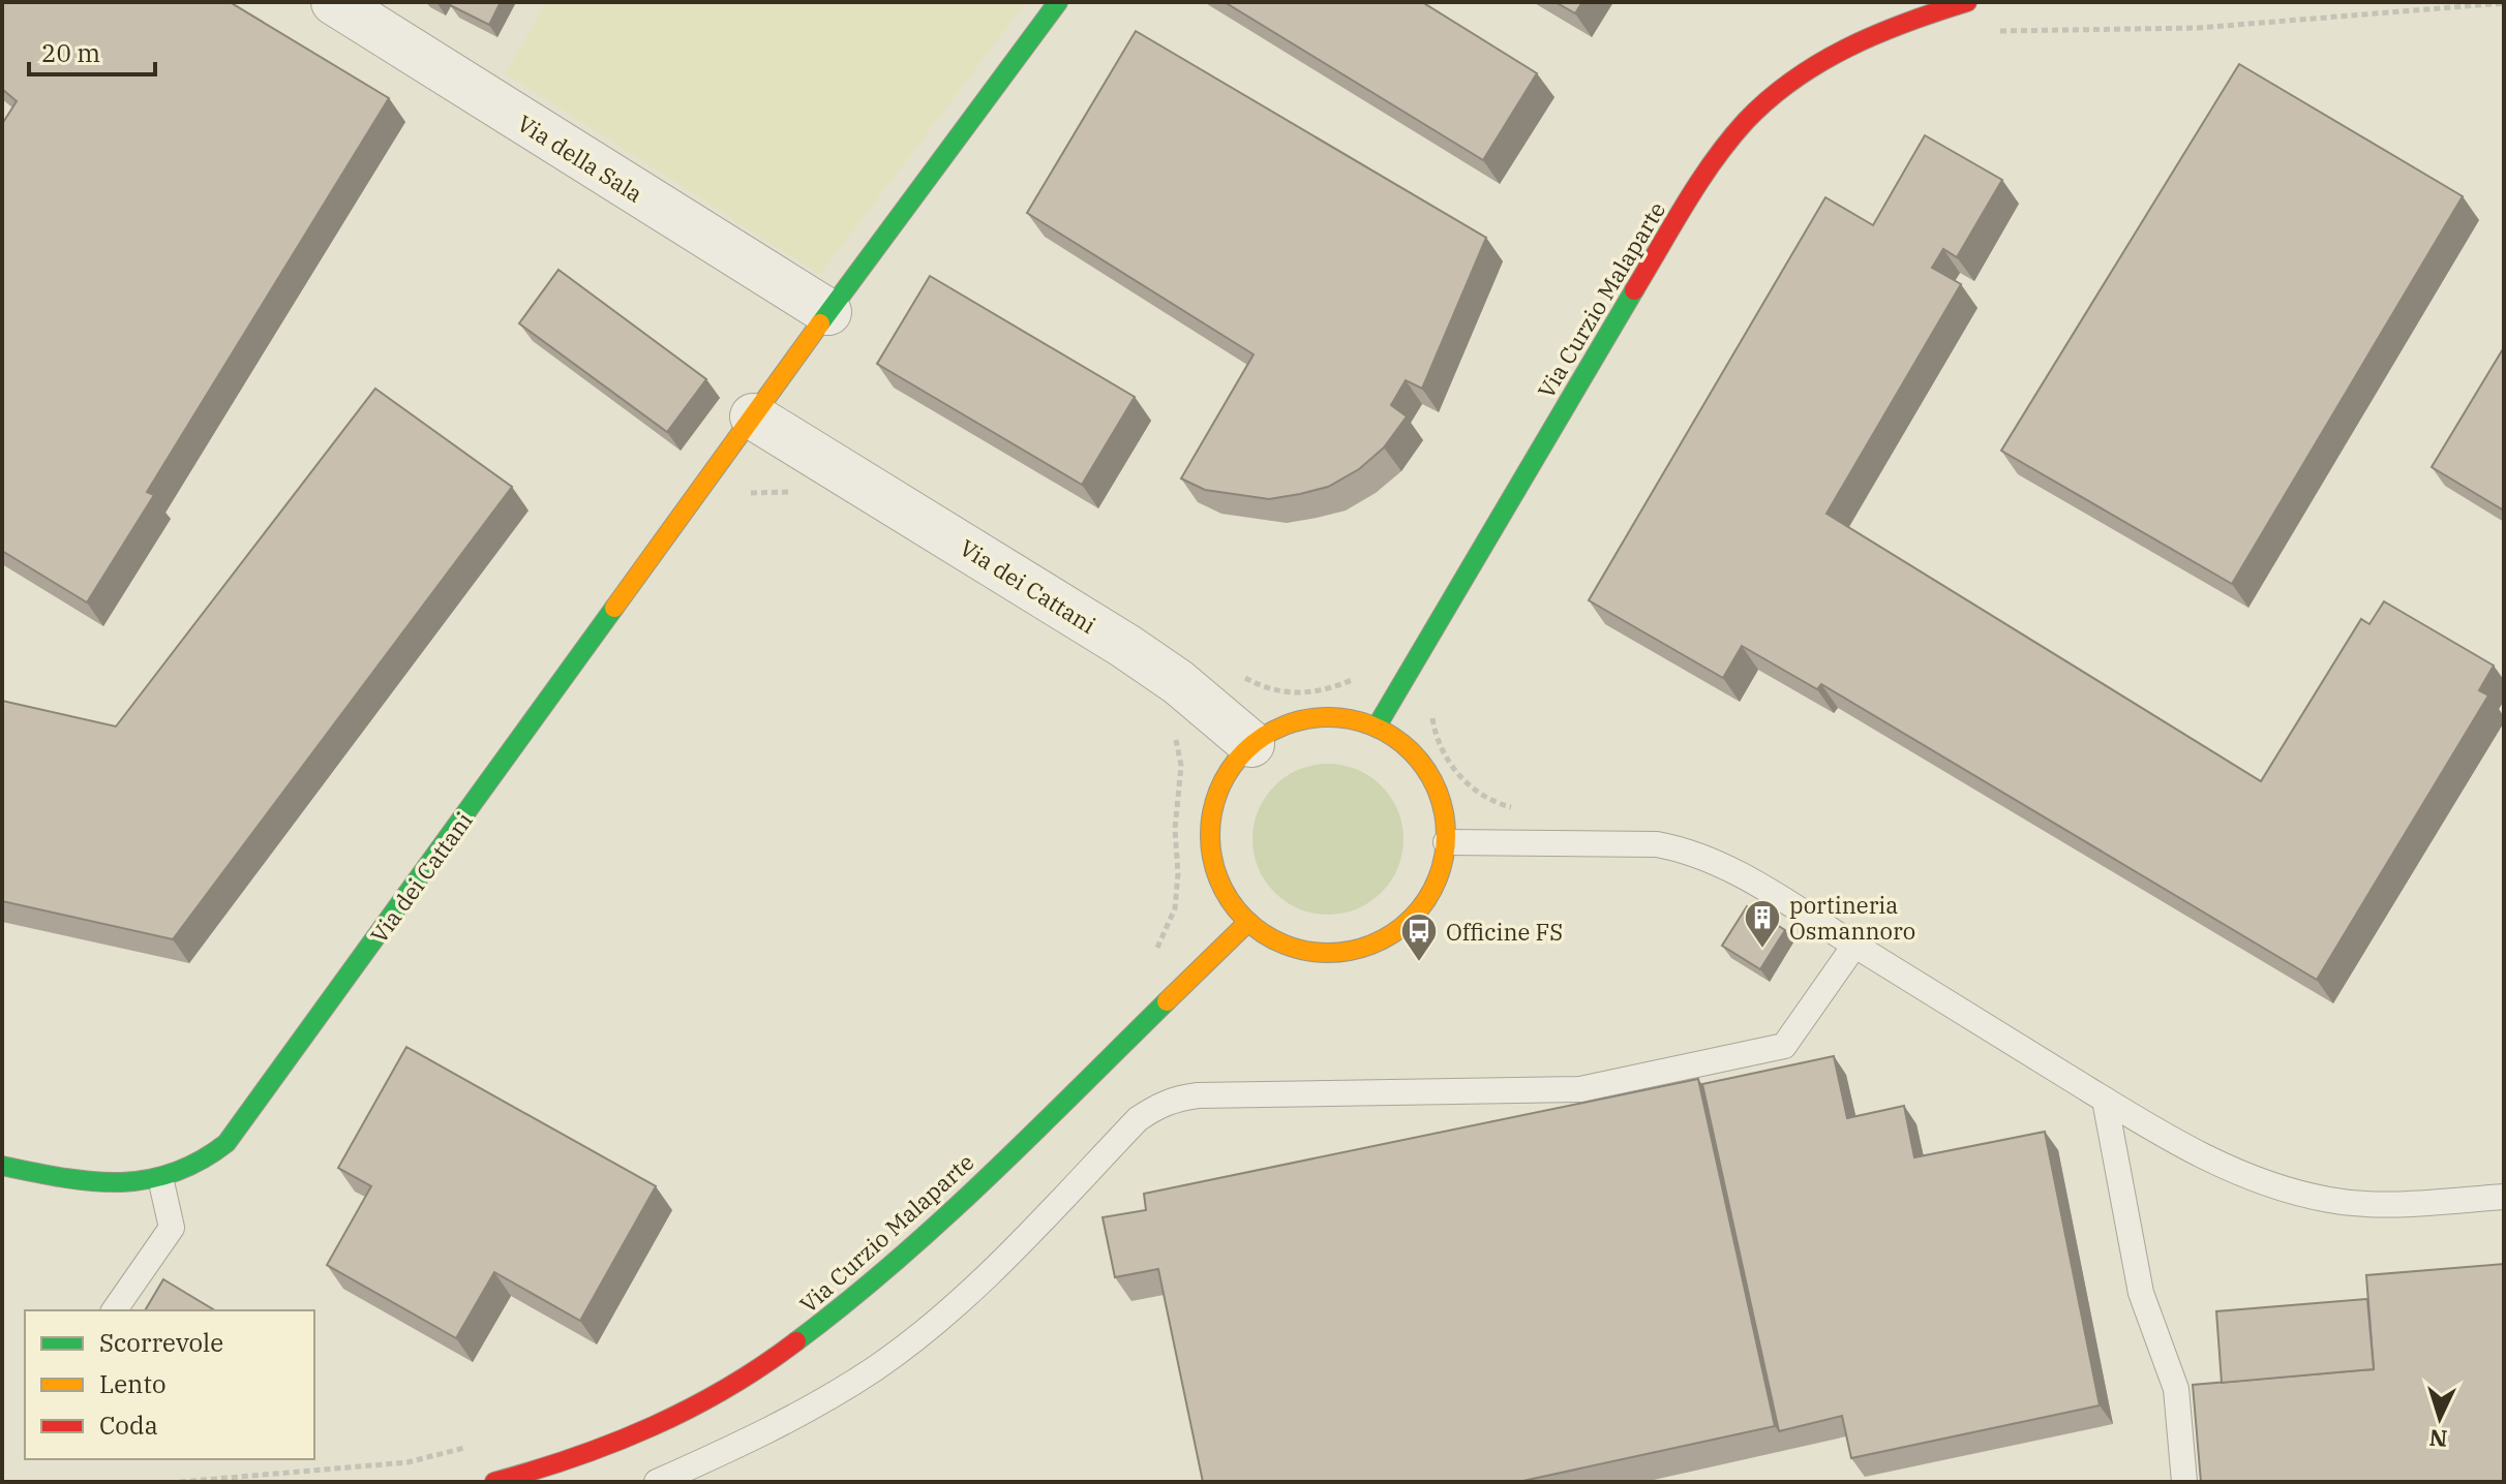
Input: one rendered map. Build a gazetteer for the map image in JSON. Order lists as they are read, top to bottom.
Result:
{
  "streets": {
    "street": ["Via della Sala", "Via Curzio Malaparte", "Via dei Cattani"]
  },
  "crossings": [
    ["Via della Sala", "Via dei Cattani"],
    ["Via Curzio Malaparte", "Via dei Cattani"]
  ],
  "places": {
    "building": ["portineria Osmannoro"],
    "bus stop": ["Officine FS"]
  },
  "legend": ["Scorrevole", "Lento", "Coda"],
  "scale_bar": "20 m",
  "north": "bottom"
}
